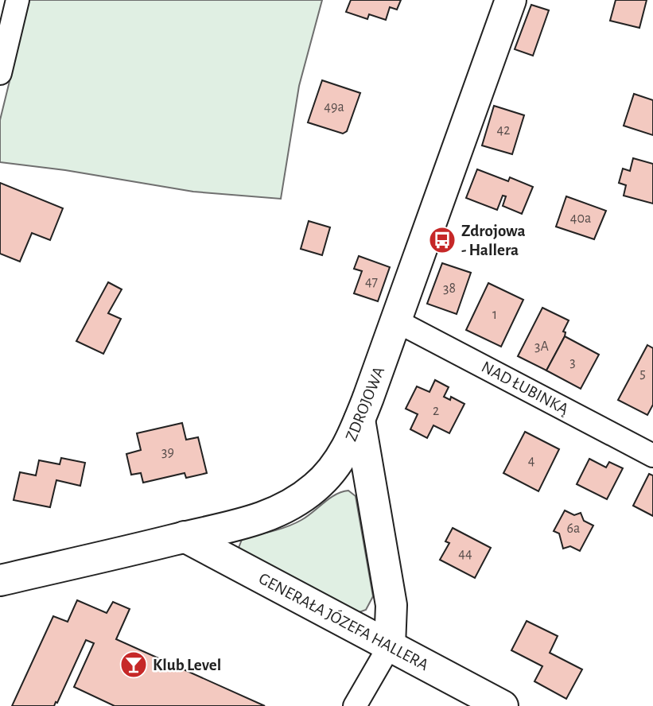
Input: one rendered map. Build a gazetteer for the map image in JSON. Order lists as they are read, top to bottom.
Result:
{
  "streets": {
    "street": ["NAD ŁUBINKĄ", "ZDROJOWA", "GENERAŁA JÓZEFA HALLERA"]
  },
  "crossings": [
    ["NAD ŁUBINKĄ", "ZDROJOWA"],
    ["ZDROJOWA", "GENERAŁA JÓZEFA HALLERA"]
  ],
  "places": {
    "bus stop": ["Zdrojowa - Hallera"],
    "bar": ["Klub Level"]
  },
  "house_numbers": [
    "49a",
    "42",
    "40a",
    "47",
    "38",
    "1",
    "3A",
    "3",
    "5",
    "2",
    "39",
    "4",
    "6a",
    "44"
  ]
}
